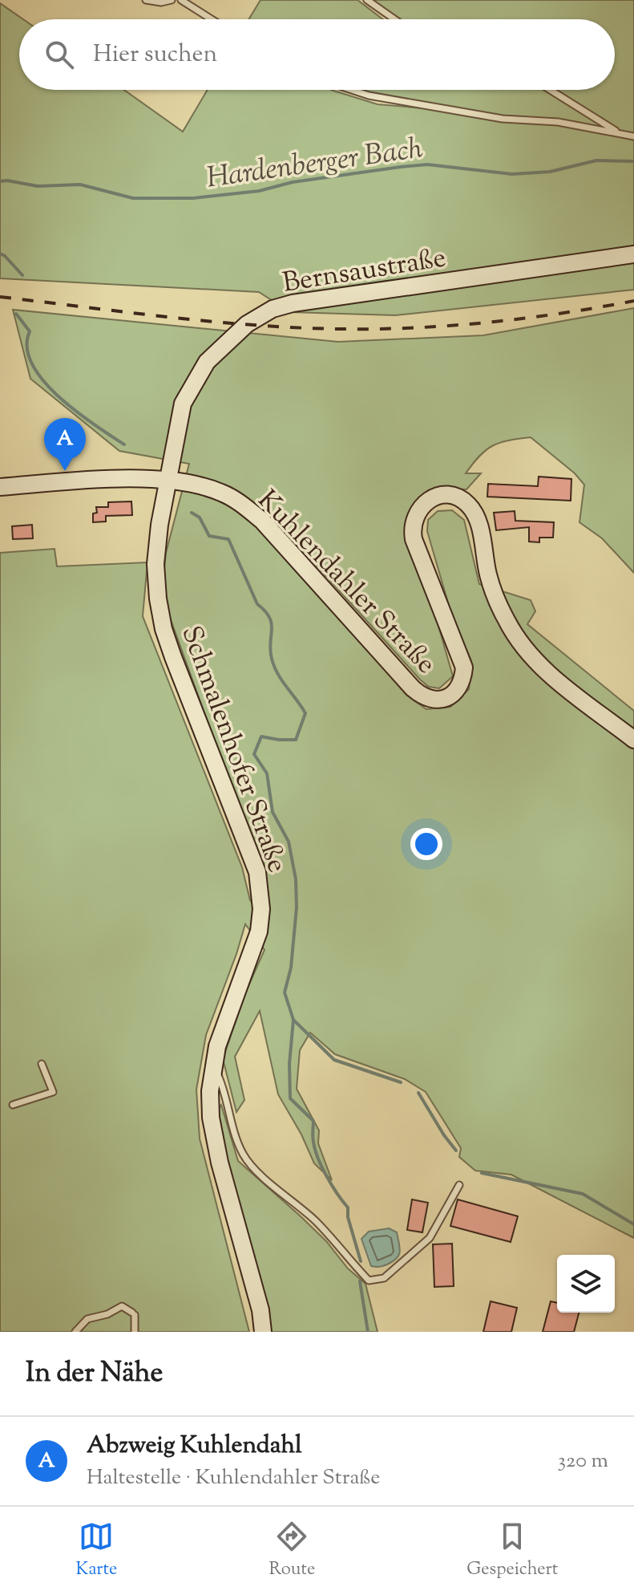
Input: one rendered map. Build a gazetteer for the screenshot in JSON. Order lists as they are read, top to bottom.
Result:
{
  "streets": {
    "main road": ["Bernsaustraße", "Kuhlendahler Straße", "Schmalenhofer Straße"]
  },
  "crossings": [
    ["Bernsaustraße", "Kuhlendahler Straße"],
    ["Bernsaustraße", "Schmalenhofer Straße"],
    ["Kuhlendahler Straße", "Schmalenhofer Straße"]
  ],
  "water": ["Hardenberger Bach"],
  "page": {
    "search": "Hier suchen",
    "pins": "A",
    "heading": "In der Nähe",
    "list": [
      {
        "mark": "A",
        "name": "Abzweig Kuhlendahl",
        "note": "Haltestelle · Kuhlendahler Straße",
        "value": "320 m"
      }
    ],
    "nav": ["Karte", "Route", "Gespeichert"]
  }
}
